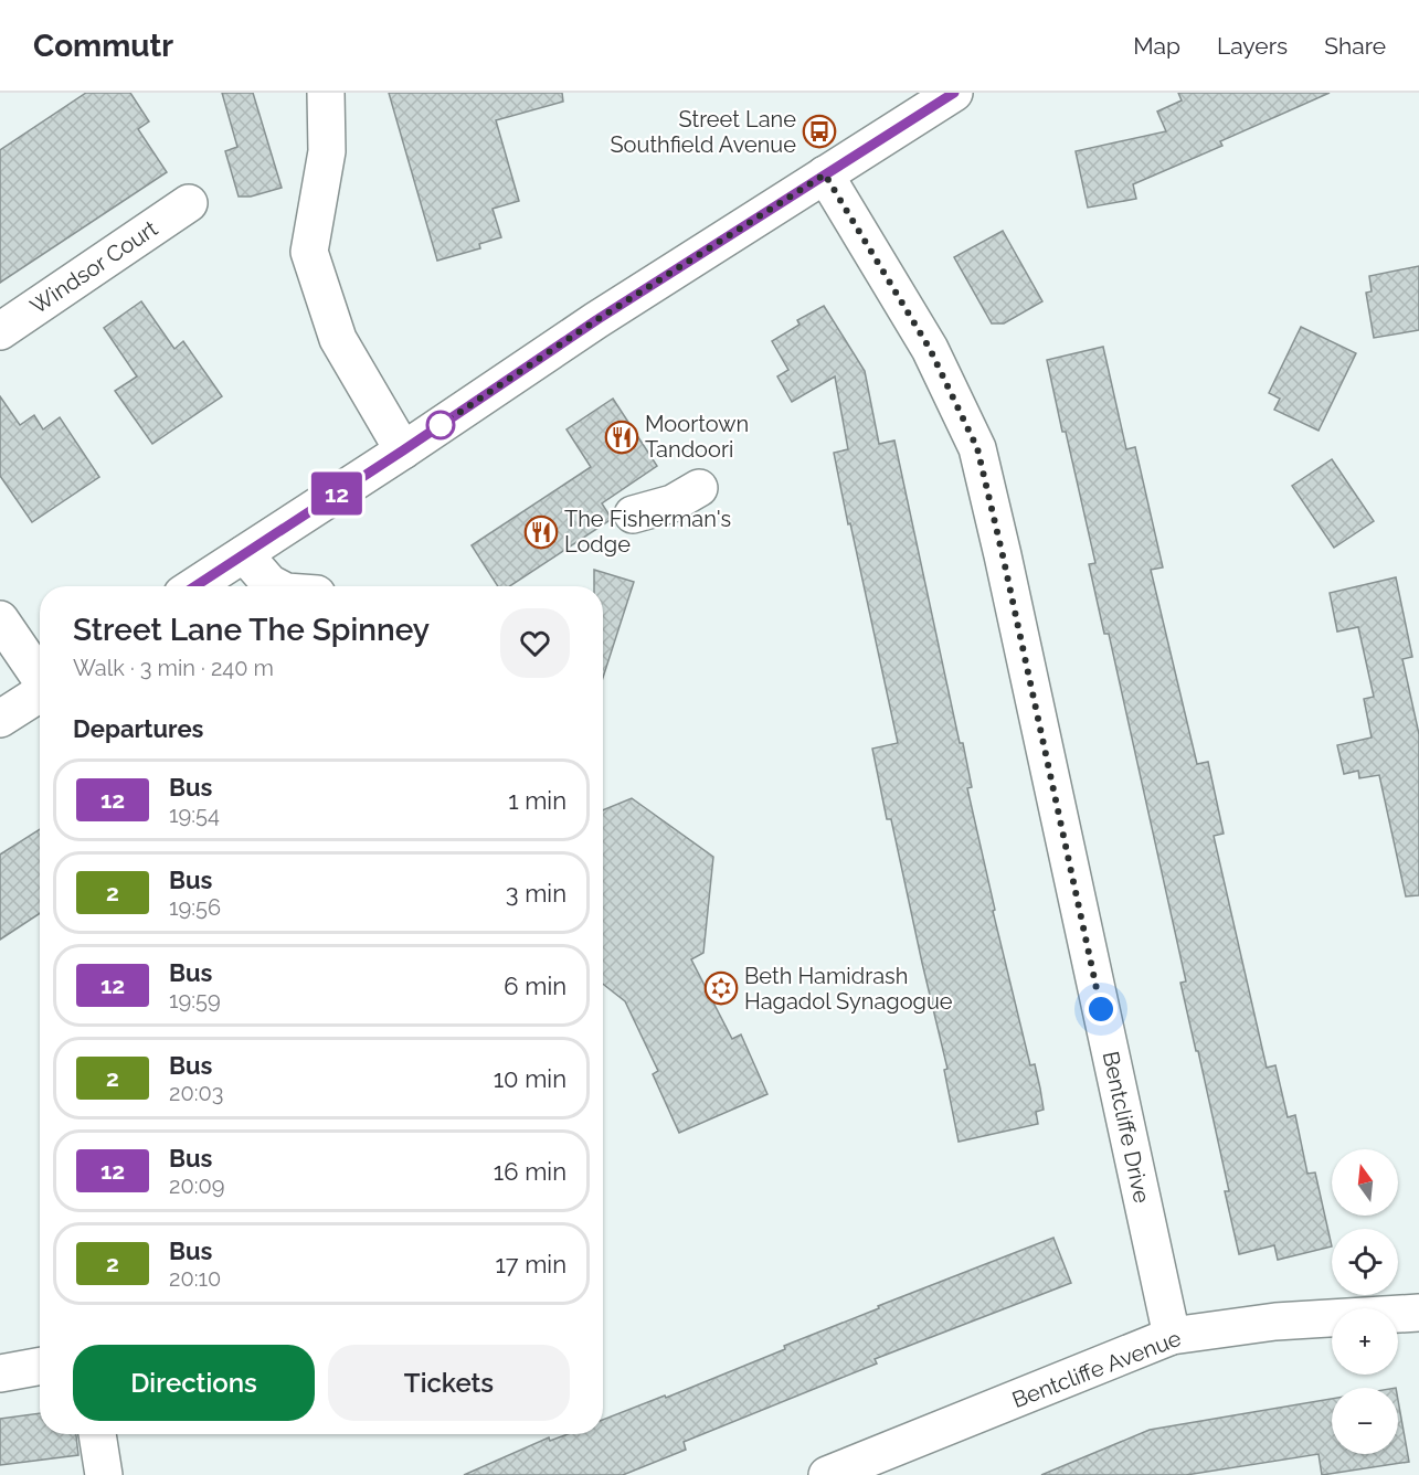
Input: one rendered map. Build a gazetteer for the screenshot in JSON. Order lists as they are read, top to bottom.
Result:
{
  "streets": {
    "street": ["Windsor Court", "Bentcliffe Drive", "Bentcliffe Avenue"]
  },
  "crossings": [
    ["Bentcliffe Drive", "Bentcliffe Avenue"]
  ],
  "places": {
    "bus stop": ["Street Lane Southfield Avenue"],
    "restaurant": ["Moortown Tandoori", "The Fisherman's Lodge"],
    "synagogue": ["Beth Hamidrash Hagadol Synagogue"]
  },
  "lines": ["bus line 12"],
  "north": "top",
  "page": {
    "header": "Commutr",
    "nav": ["Map", "Layers", "Share"],
    "on_map": "12",
    "heading": [
      ["Street Lane The Spinney", "Walk · 3 min · 240 m"],
      "Departures"
    ],
    "list": [
      {
        "mark": "12",
        "name": "Bus",
        "note": "19:54",
        "value": "1 min"
      },
      {
        "mark": "2",
        "name": "Bus",
        "note": "19:56",
        "value": "3 min"
      },
      {
        "mark": "12",
        "name": "Bus",
        "note": "19:59",
        "value": "6 min"
      },
      {
        "mark": "2",
        "name": "Bus",
        "note": "20:03",
        "value": "10 min"
      },
      {
        "mark": "12",
        "name": "Bus",
        "note": "20:09",
        "value": "16 min"
      },
      {
        "mark": "2",
        "name": "Bus",
        "note": "20:10",
        "value": "17 min"
      }
    ],
    "map_buttons": ["+", "−"],
    "buttons": ["Directions", "Tickets"]
  }
}
